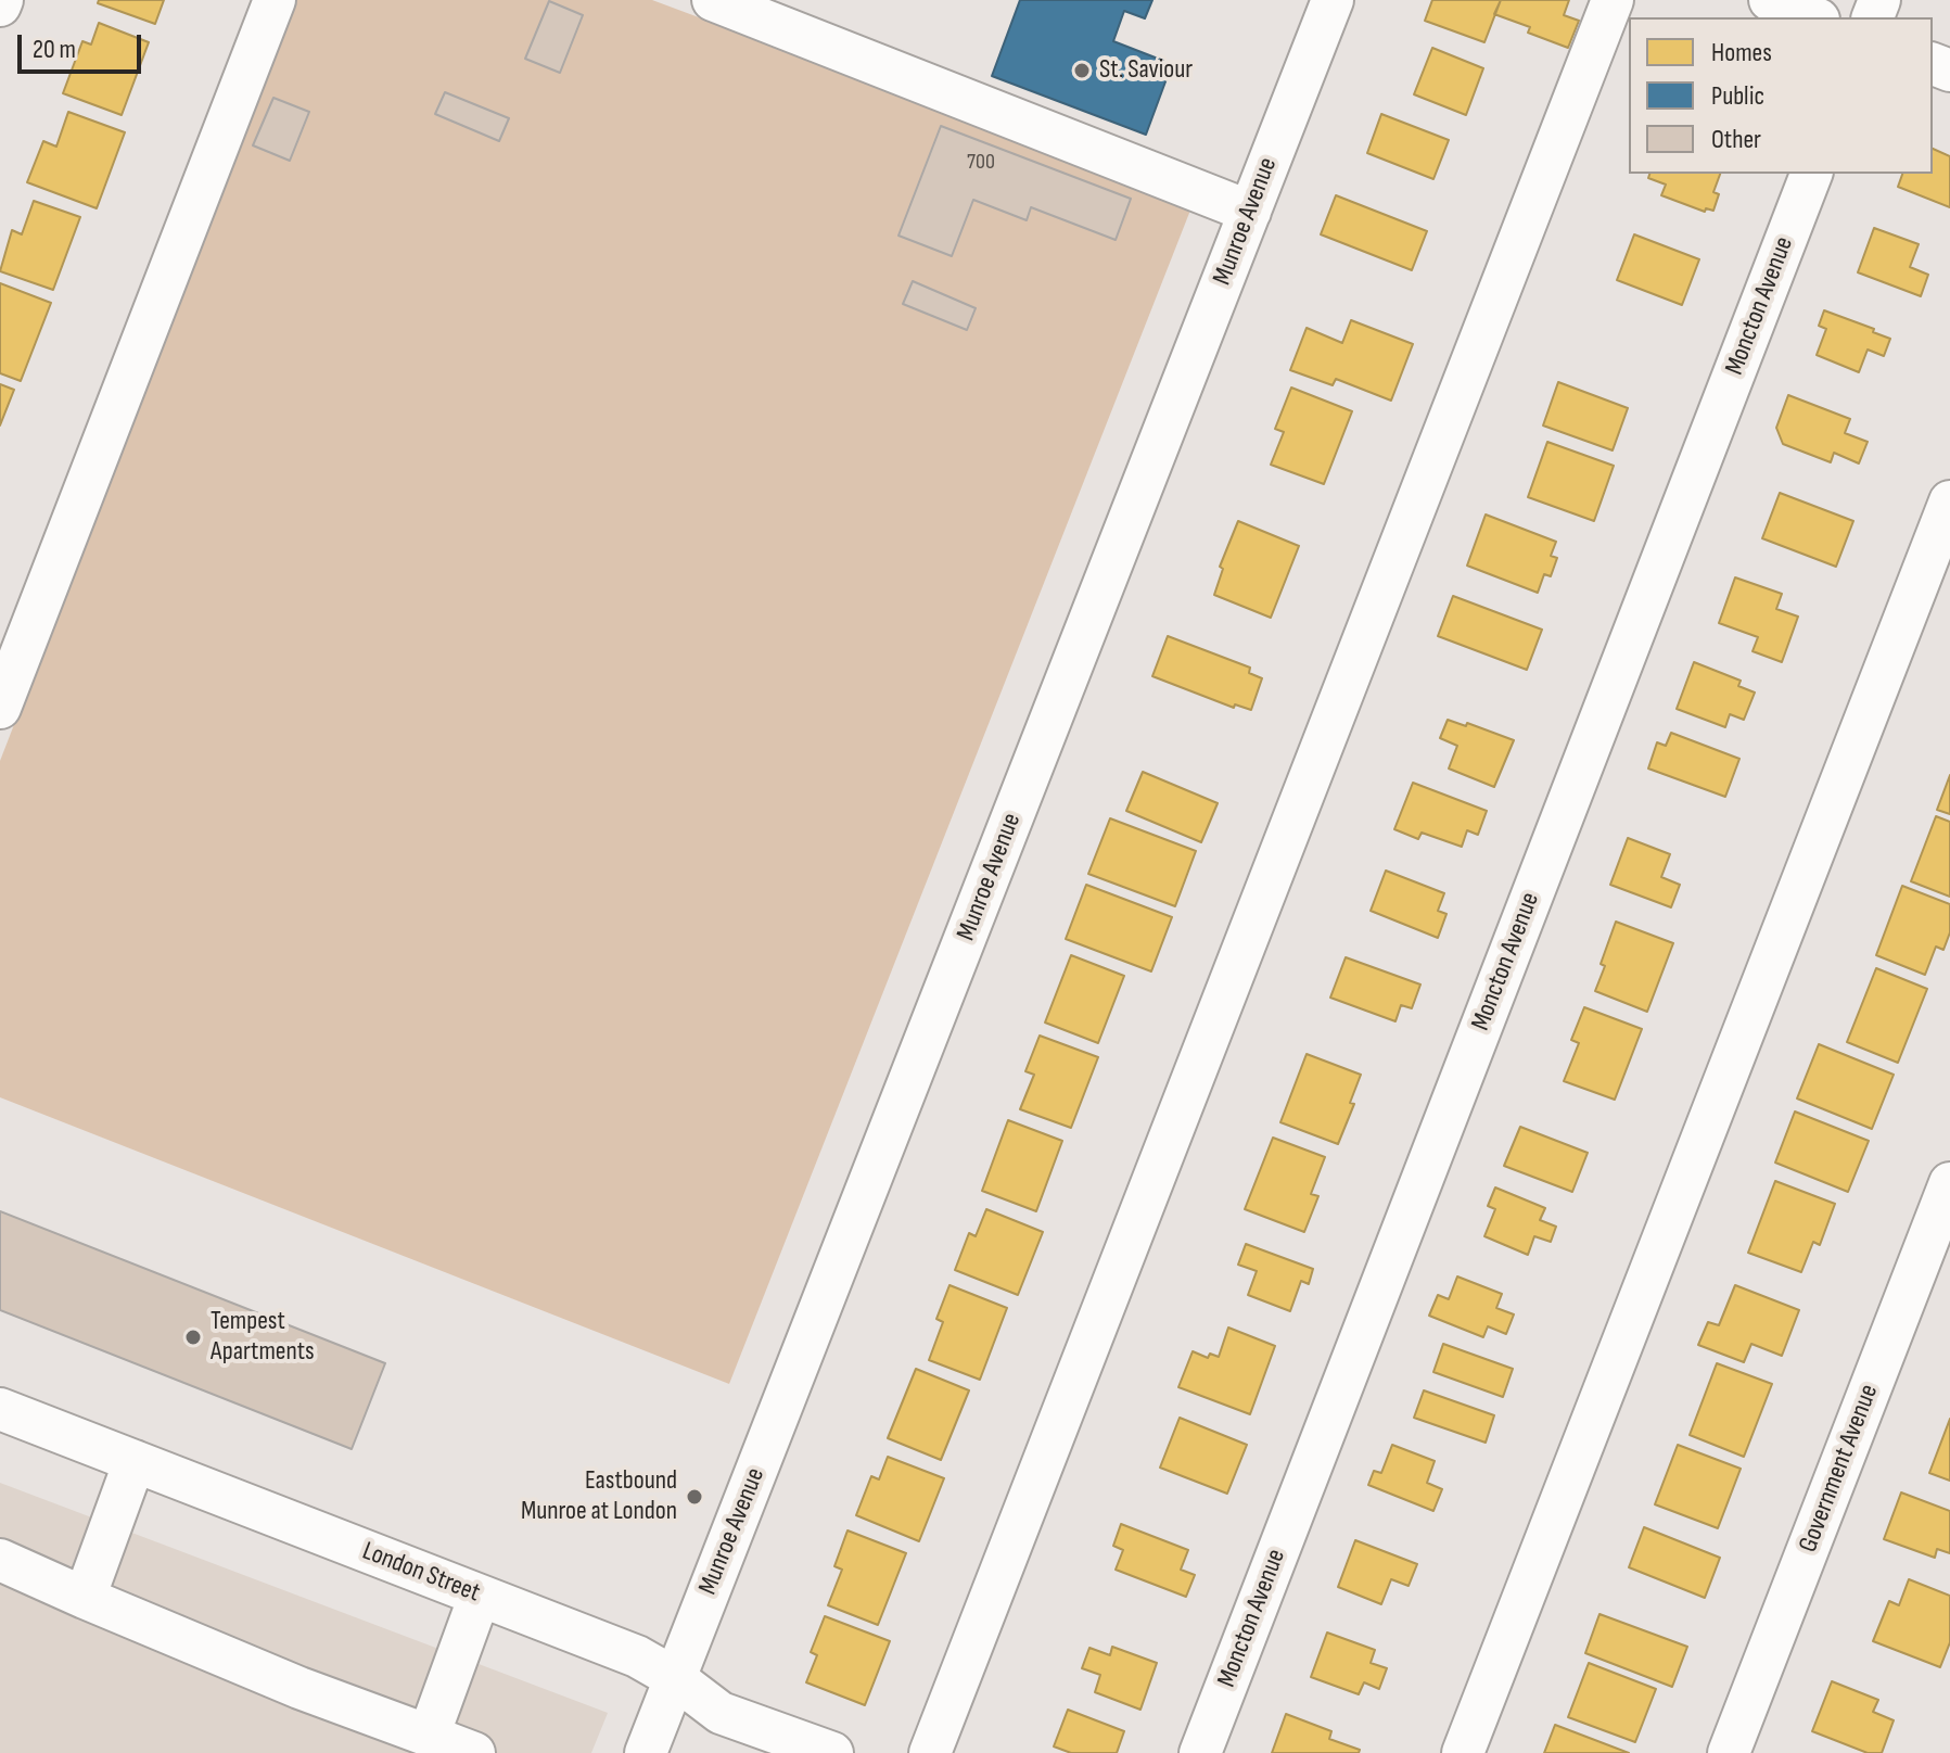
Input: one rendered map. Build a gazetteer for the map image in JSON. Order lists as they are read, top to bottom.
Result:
{
  "streets": {
    "street": [
      "Munroe Avenue",
      "Moncton Avenue",
      "Government Avenue",
      "London Street"
    ]
  },
  "crossings": [
    ["Munroe Avenue", "London Street"]
  ],
  "places": ["St. Saviour", "Tempest Apartments", "Eastbound Munroe at London"],
  "house_numbers": ["700"],
  "legend": ["Homes", "Public", "Other"],
  "scale_bar": "20 m"
}
